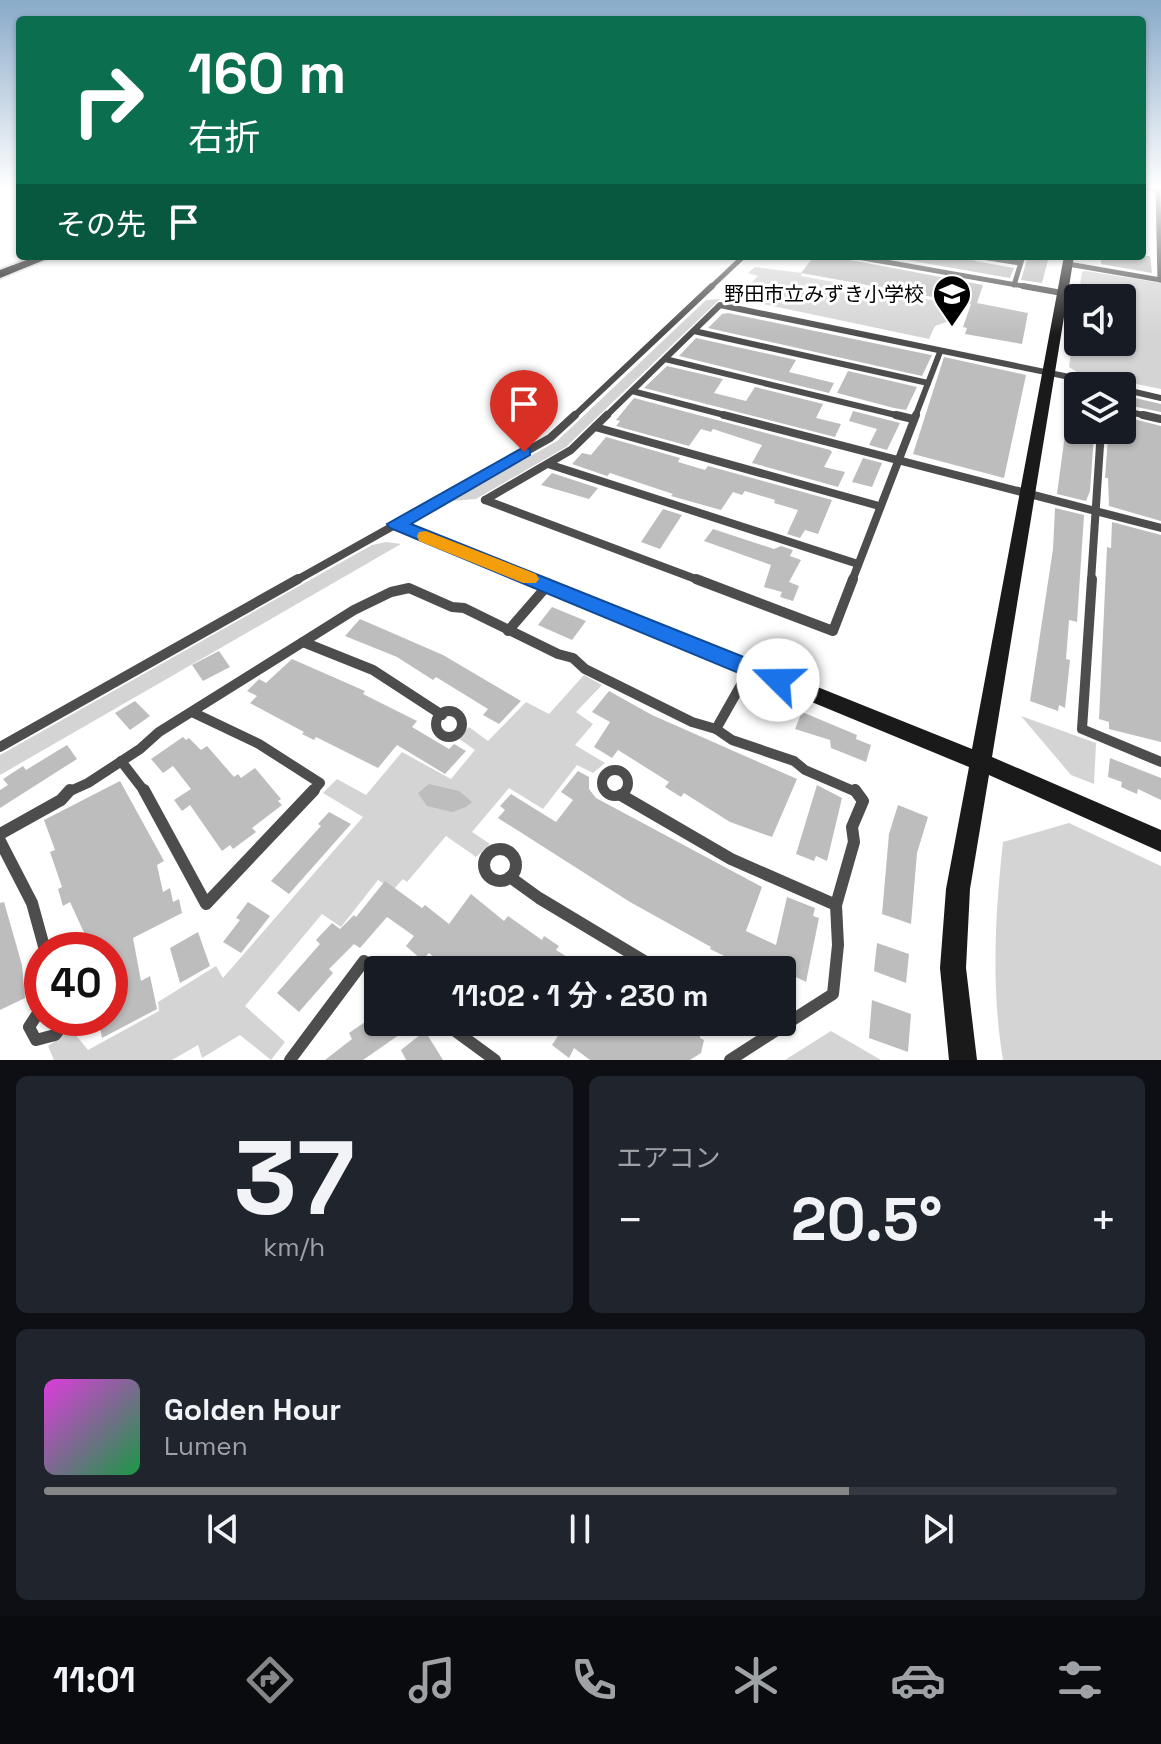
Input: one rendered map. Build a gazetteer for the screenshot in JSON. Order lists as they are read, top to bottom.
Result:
{
  "places": {
    "school or university": ["野田市立みずき小学校"]
  },
  "page": {
    "turn": ["160 m", "右折"],
    "then": "その先",
    "limit": "40",
    "trip": "11:02 · 1 分 · 230 m",
    "tile": [
      ["37", "km/h"],
      "エアコン"
    ],
    "heat": ["−", "20.5°", "+"],
    "song": ["Golden Hour", "Lumen"],
    "tabs": "11:01"
  }
}
